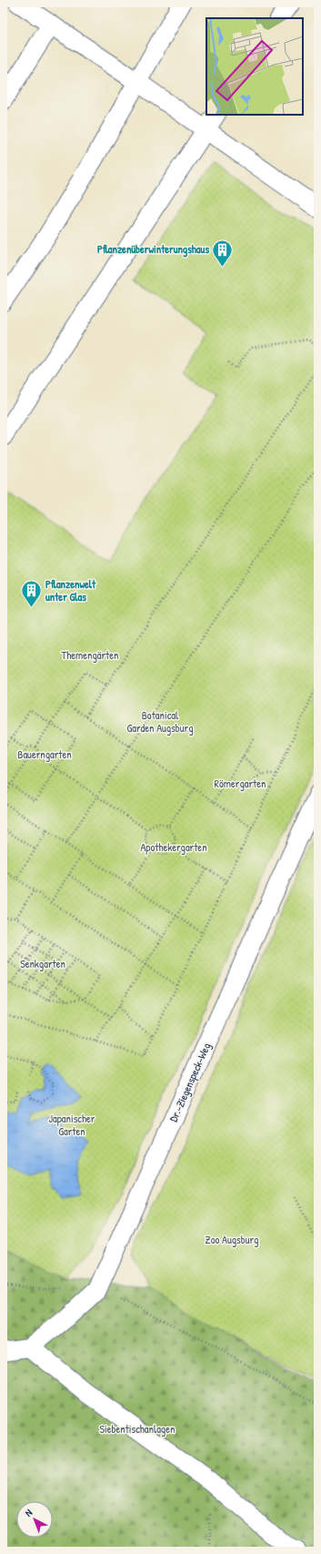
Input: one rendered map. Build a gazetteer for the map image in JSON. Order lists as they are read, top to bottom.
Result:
{
  "streets": {
    "lane": ["Dr.-Ziegenspeck-Weg"]
  },
  "parks": [
    "Themengärten",
    "Botanical Garden Augsburg",
    "Bauerngarten",
    "Römergarten",
    "Apothekergarten",
    "Senkgarten",
    "Japanischer Garten",
    "Zoo Augsburg",
    "Siebentischanlagen"
  ],
  "places": {
    "building": ["Pflanzenüberwinterungshaus", "Pflanzenwelt unter Glas"]
  },
  "north": "top left"
}
